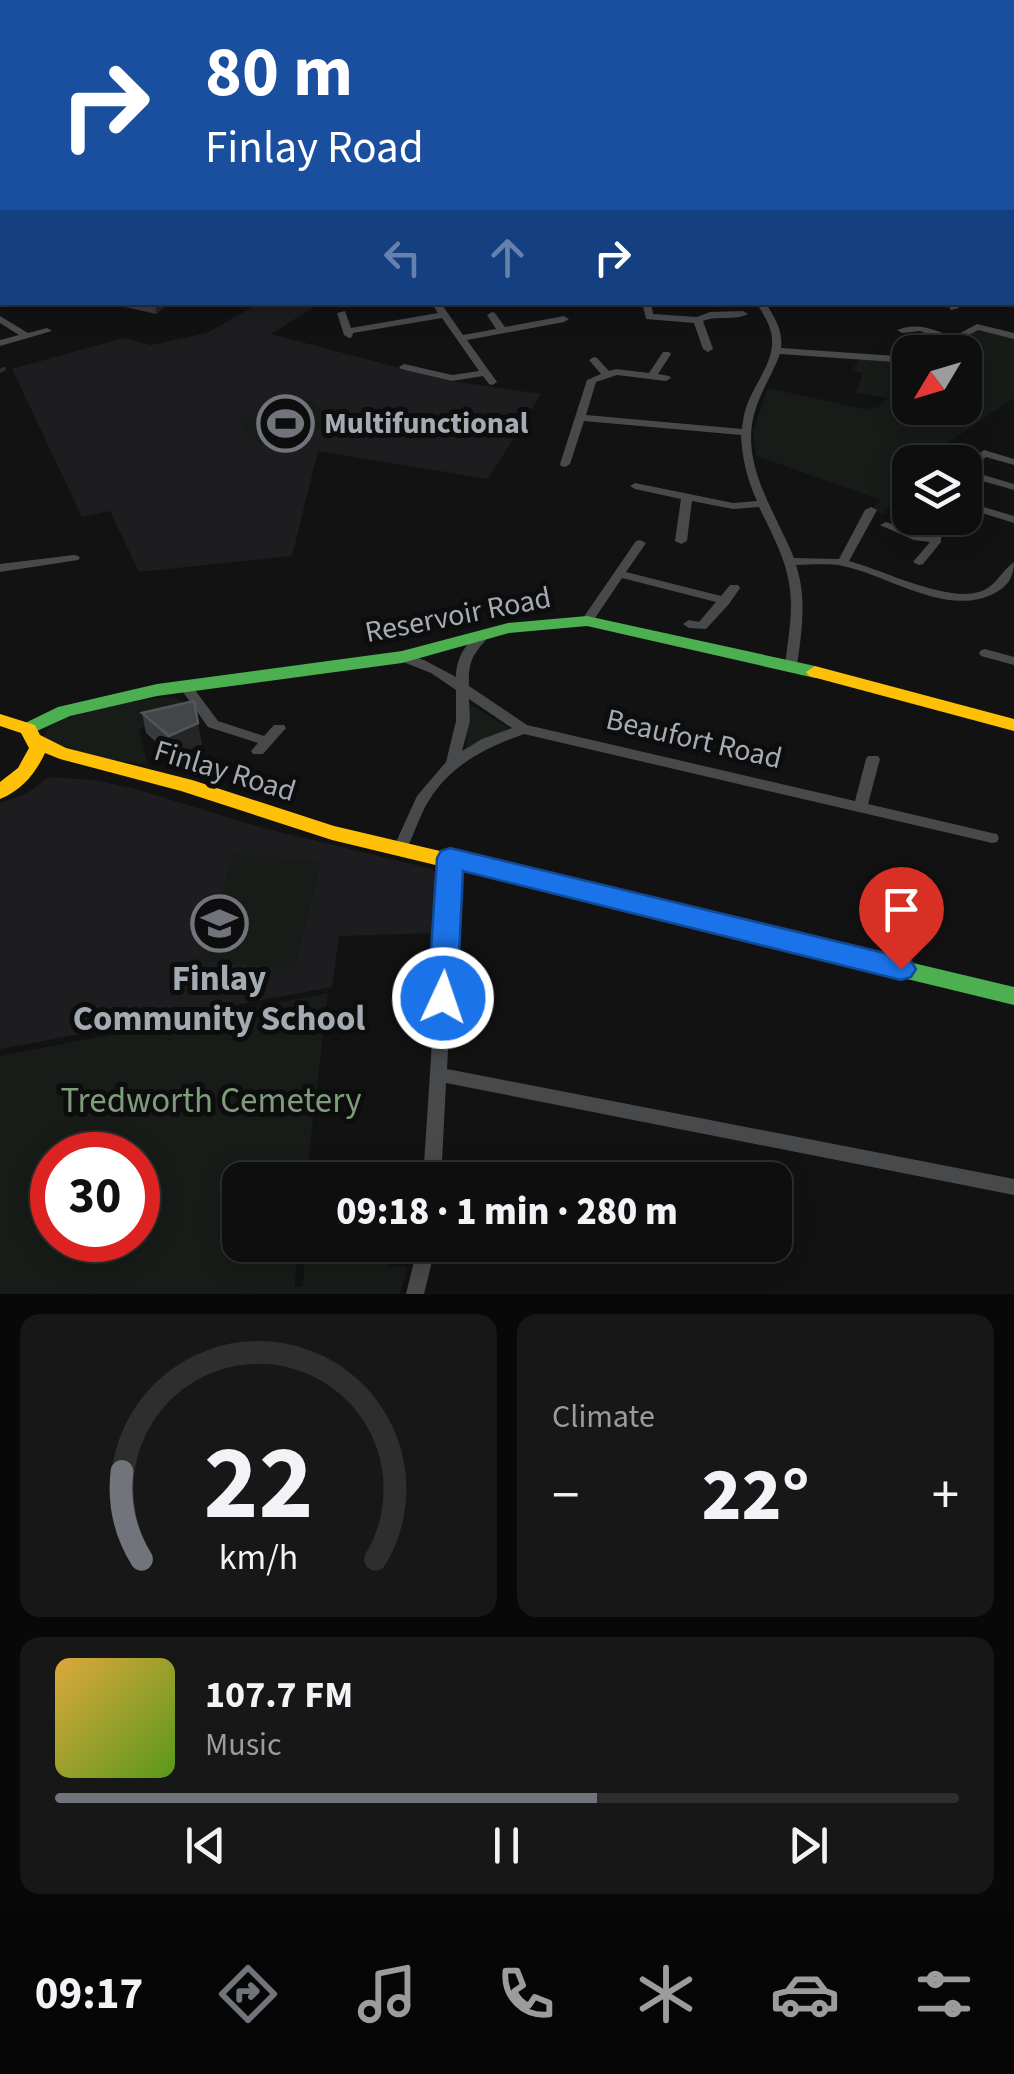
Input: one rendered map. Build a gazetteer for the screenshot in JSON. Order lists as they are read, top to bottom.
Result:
{
  "streets": {
    "main road": ["Reservoir Road", "Finlay Road"],
    "street": ["Beaufort Road"]
  },
  "crossings": [
    ["Reservoir Road", "Beaufort Road"],
    ["Reservoir Road", "Finlay Road"]
  ],
  "parks": ["Tredworth Cemetery"],
  "places": {
    "sports": ["Multifunctional"],
    "school or university": ["Finlay Community School"]
  },
  "north": "bottom left",
  "page": {
    "turn": ["80 m", "Finlay Road"],
    "limit": "30",
    "trip": "09:18 · 1 min · 280 m",
    "tile": "Climate",
    "heat": ["−", "22°", "+"],
    "song": ["107.7 FM", "Music"],
    "tabs": "09:17",
    "gauge": ["22", "km/h"]
  }
}
